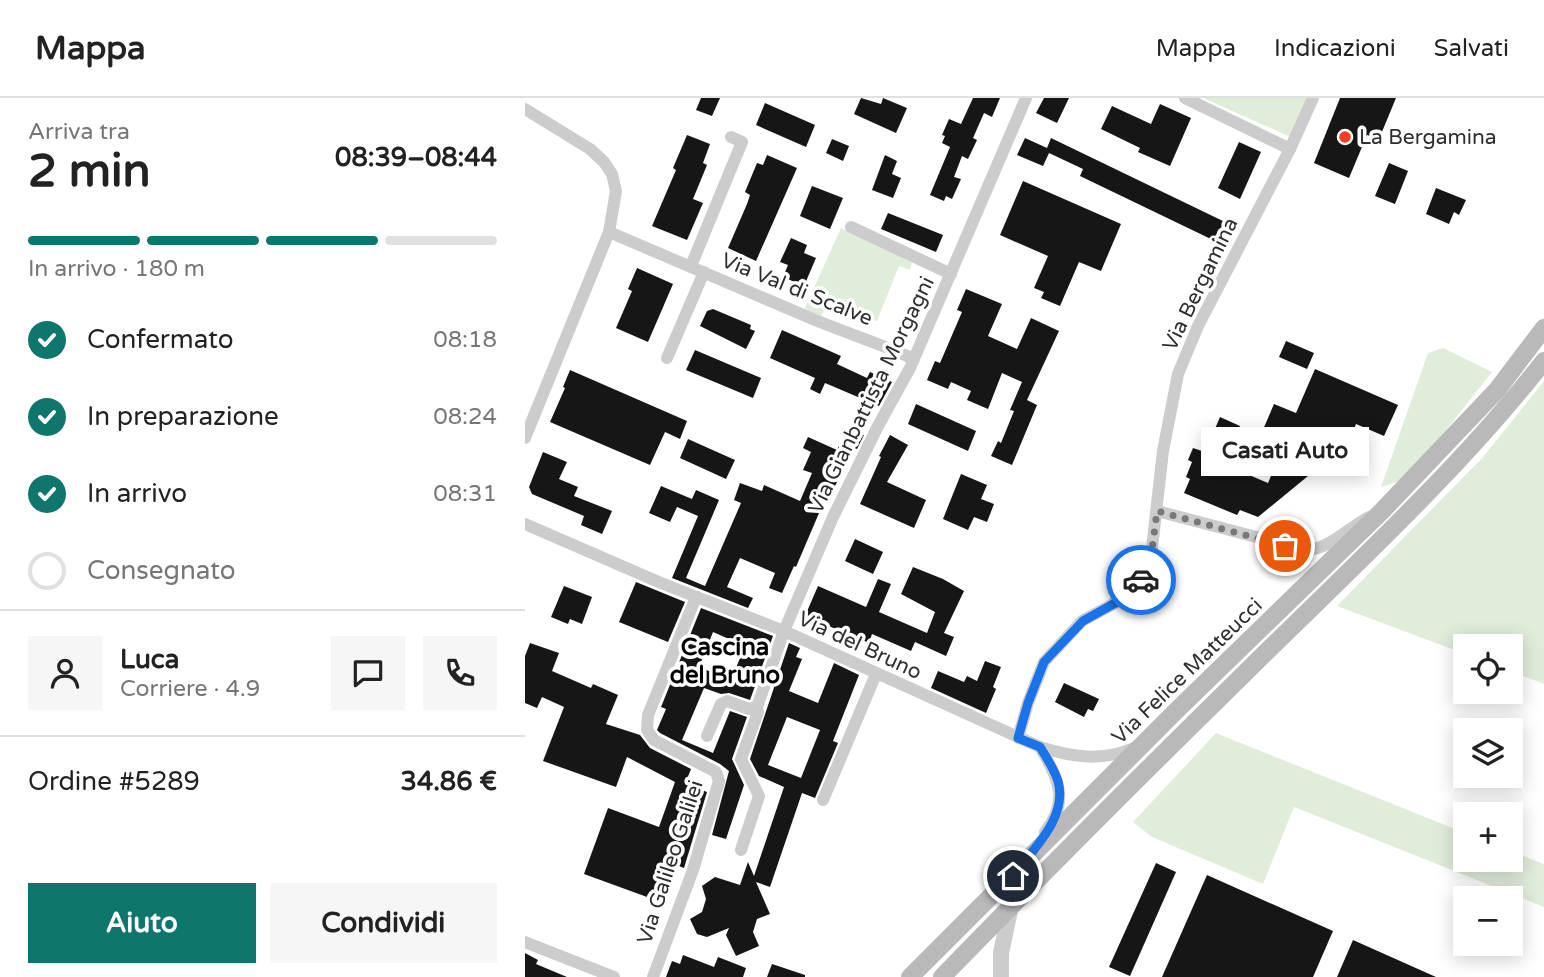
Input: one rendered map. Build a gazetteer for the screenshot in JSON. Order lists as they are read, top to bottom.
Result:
{
  "streets": {
    "main road": ["Via Felice Matteucci"],
    "street": [
      "Via Bergamina",
      "Via Val di Scalve",
      "Via Gianbattista Morgagni",
      "Via del Bruno",
      "Via Galileo Galilei"
    ]
  },
  "crossings": [
    ["Via Bergamina", "Via del Bruno"],
    ["Via Val di Scalve", "Via Gianbattista Morgagni"],
    ["Via Gianbattista Morgagni", "Via del Bruno"],
    ["Via del Bruno", "Via Felice Matteucci"],
    ["Via del Bruno", "Via Galileo Galilei"]
  ],
  "districts": ["Cascina del Bruno"],
  "places": ["La Bergamina", "Casati Auto"],
  "page": {
    "header": "Mappa",
    "nav": ["Mappa", "Indicazioni", "Salvati"],
    "heading": ["2 min", "Arriva tra", "08:39–08:44"],
    "panel": [
      "Luca",
      "Corriere · 4.9",
      "Ordine #5289",
      "34.86 €"
    ],
    "bar": "In arrivo · 180 m",
    "list": [
      ["Confermato", "08:18"],
      ["In preparazione", "08:24"],
      ["In arrivo", "08:31"],
      "Consegnato"
    ],
    "bubble": "Casati Auto",
    "map_buttons": ["+", "−"],
    "buttons": ["Aiuto", "Condividi"]
  }
}
